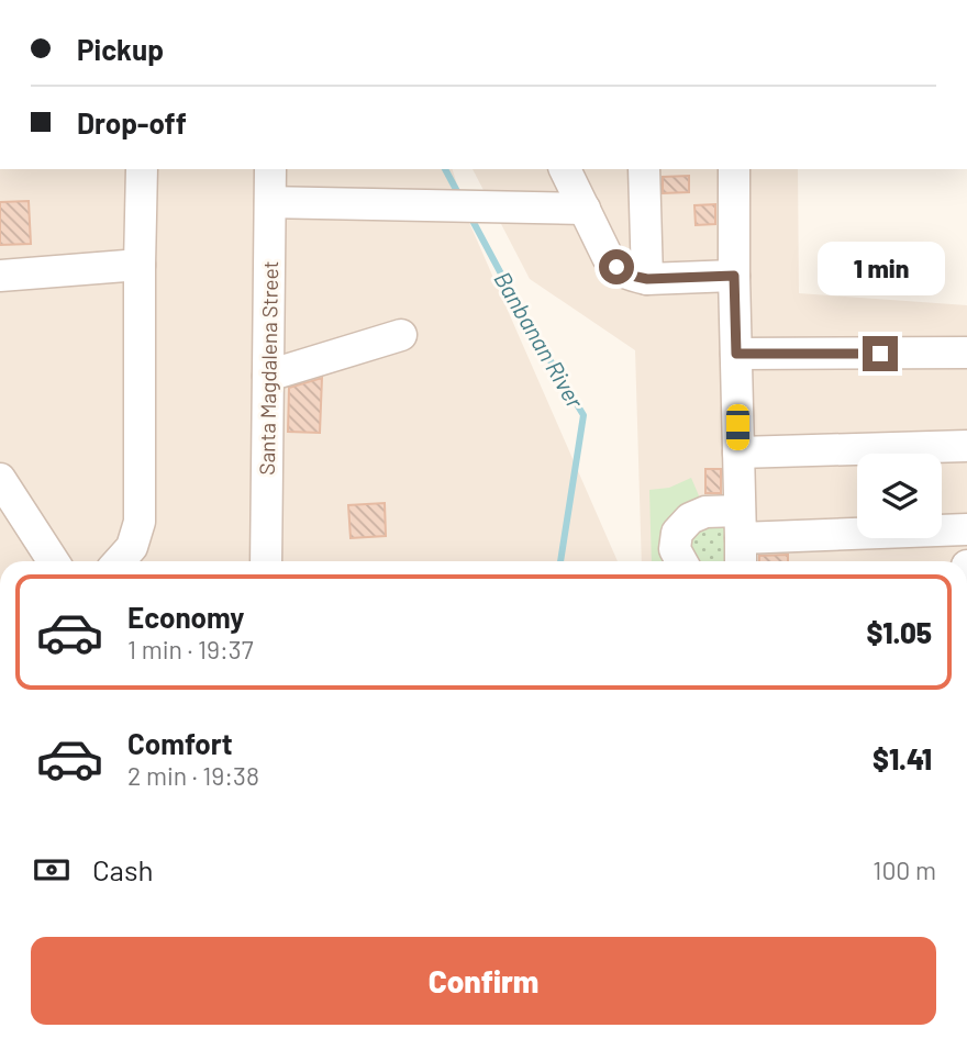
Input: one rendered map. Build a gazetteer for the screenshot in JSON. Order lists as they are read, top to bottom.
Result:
{
  "streets": {
    "street": ["Santa Magdalena Street"]
  },
  "water": ["Banbanan River"],
  "page": {
    "banner": ["Pickup", "Drop-off"],
    "bubble": "1 min",
    "list": [
      {
        "name": "Economy",
        "note": "1 min · 19:37",
        "value": "$1.05"
      },
      {
        "name": "Comfort",
        "note": "2 min · 19:38",
        "value": "$1.41"
      }
    ],
    "pay": ["Cash", "100 m"],
    "buttons": "Confirm"
  }
}
